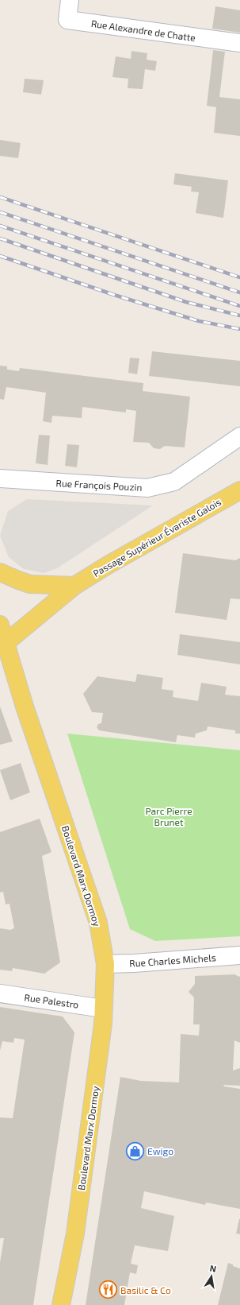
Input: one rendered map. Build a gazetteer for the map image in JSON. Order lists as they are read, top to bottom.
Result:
{
  "streets": {
    "main road": ["Passage Supérieur Évariste Galois", "Boulevard Marx Dormoy"],
    "street": [
      "Rue Alexandre de Chatte",
      "Rue François Pouzin",
      "Rue Charles Michels",
      "Rue Palestro"
    ]
  },
  "crossings": [
    ["Passage Supérieur Évariste Galois", "Boulevard Marx Dormoy"],
    ["Boulevard Marx Dormoy", "Rue Charles Michels"],
    ["Boulevard Marx Dormoy", "Rue Palestro"]
  ],
  "parks": ["Parc Pierre Brunet"],
  "places": {
    "shop": ["Ewigo"],
    "restaurant": ["Basilic & Co"]
  },
  "north": "top"
}
